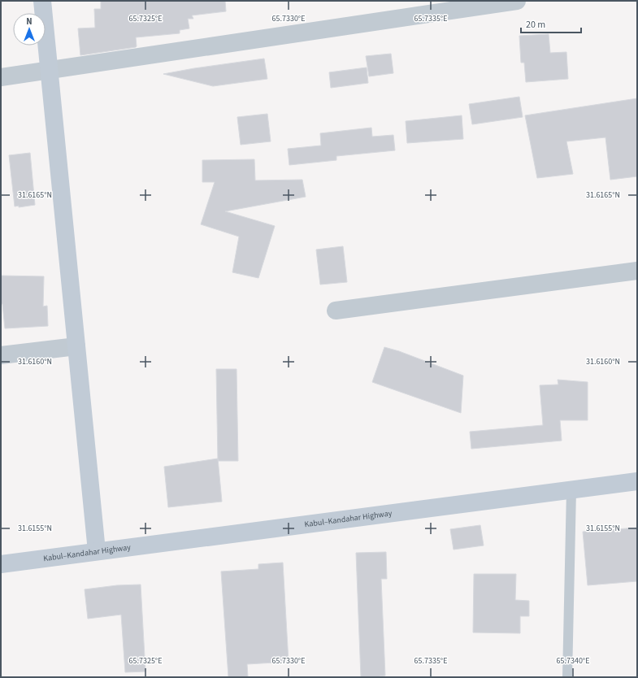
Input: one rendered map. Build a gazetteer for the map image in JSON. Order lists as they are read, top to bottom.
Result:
{
  "streets": {
    "main road": ["Kabul–Kandahar Highway"]
  },
  "scale_bar": "20 m",
  "north": "top",
  "coordinates": [
    "65.7325°E",
    "65.7330°E",
    "65.7335°E",
    "31.6165°N",
    "31.6160°N",
    "31.6155°N",
    "65.7340°E"
  ]
}
